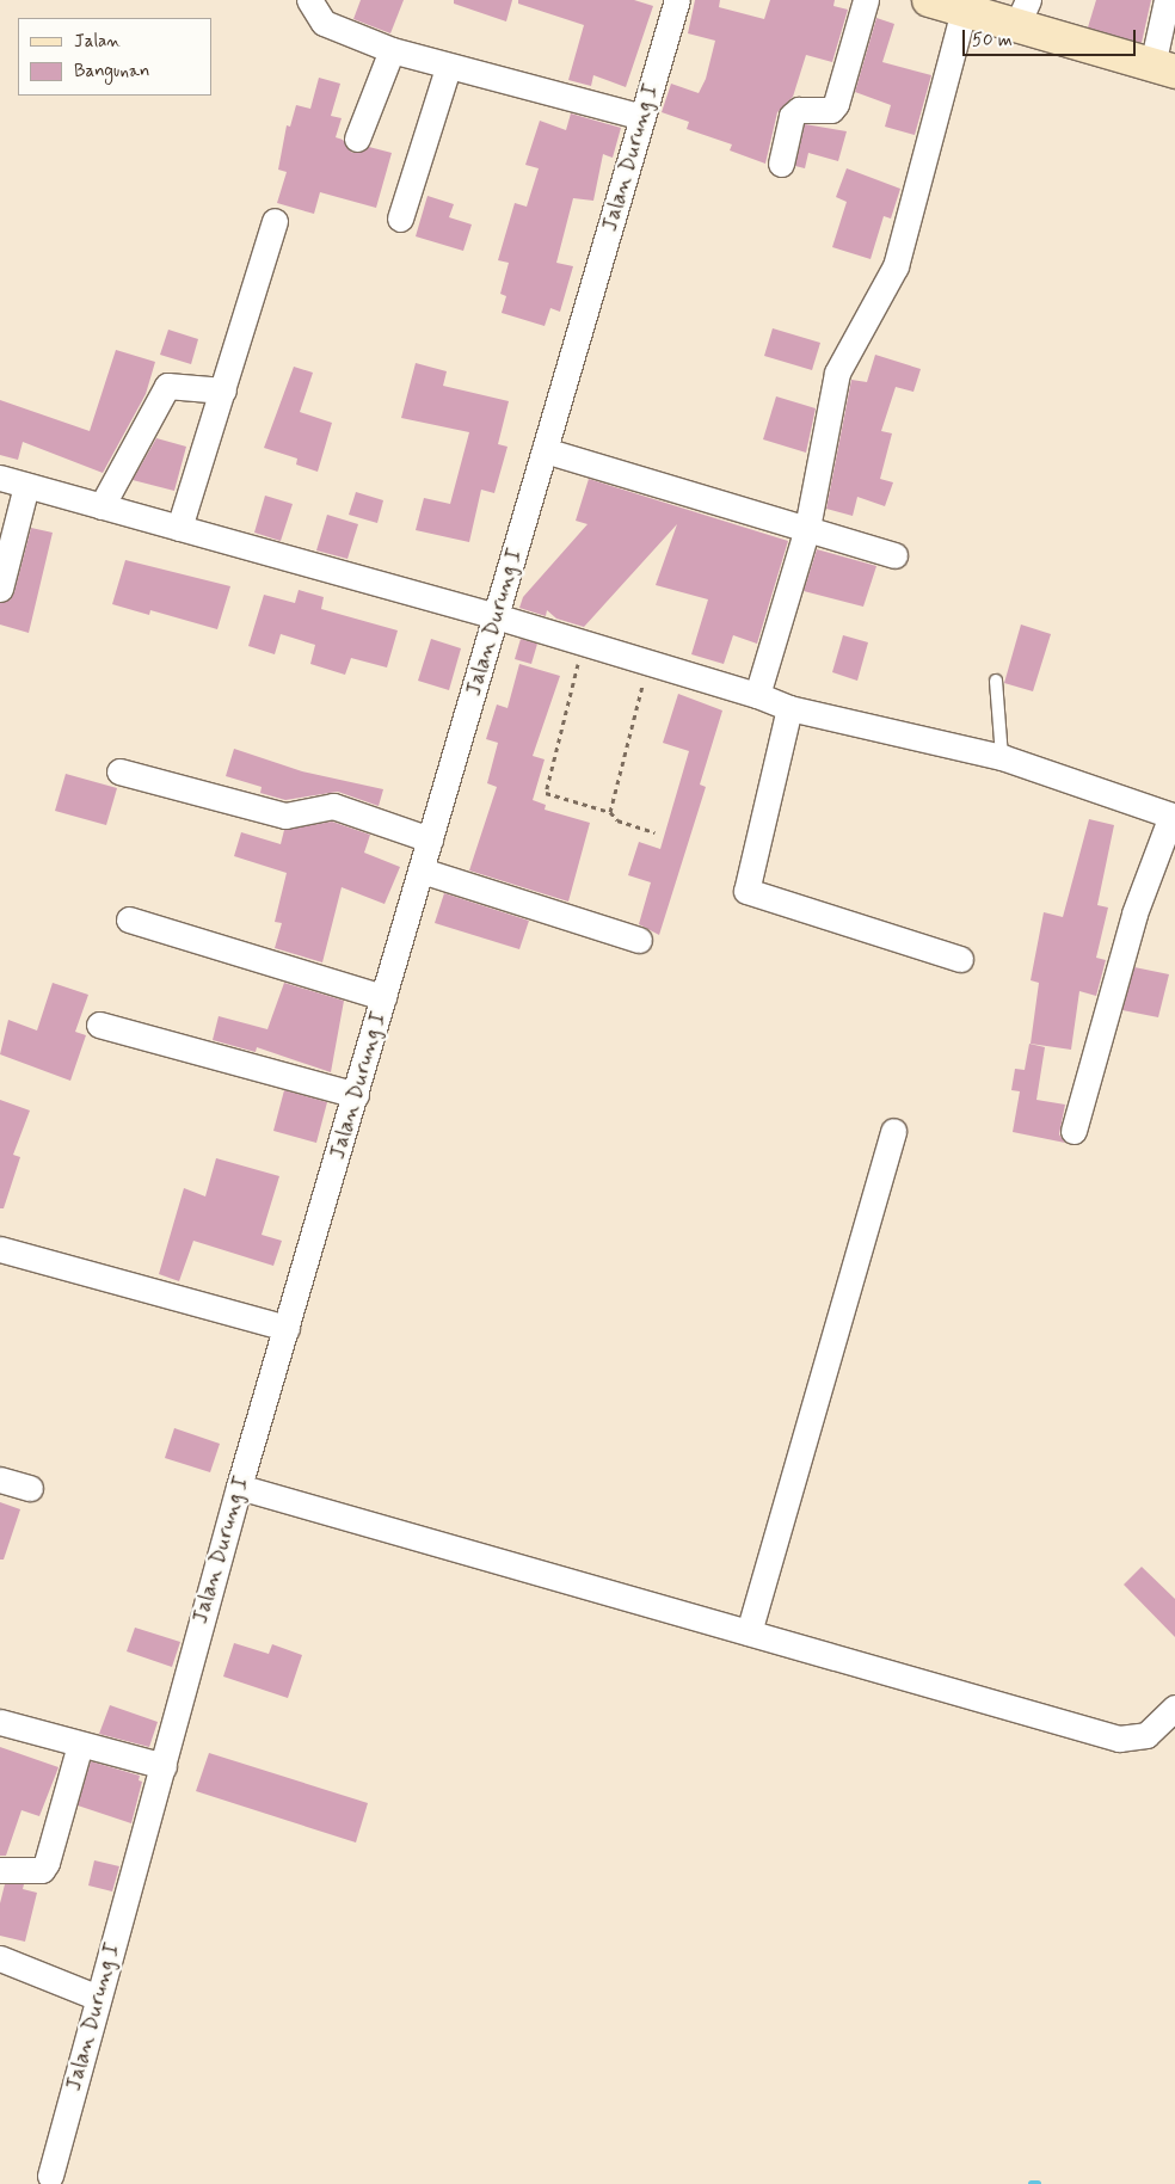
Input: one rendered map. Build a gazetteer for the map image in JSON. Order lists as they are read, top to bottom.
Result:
{
  "streets": {
    "street": ["Jalan Durung I"]
  },
  "legend": ["Jalan", "Bangunan"],
  "scale_bar": "50 m"
}
